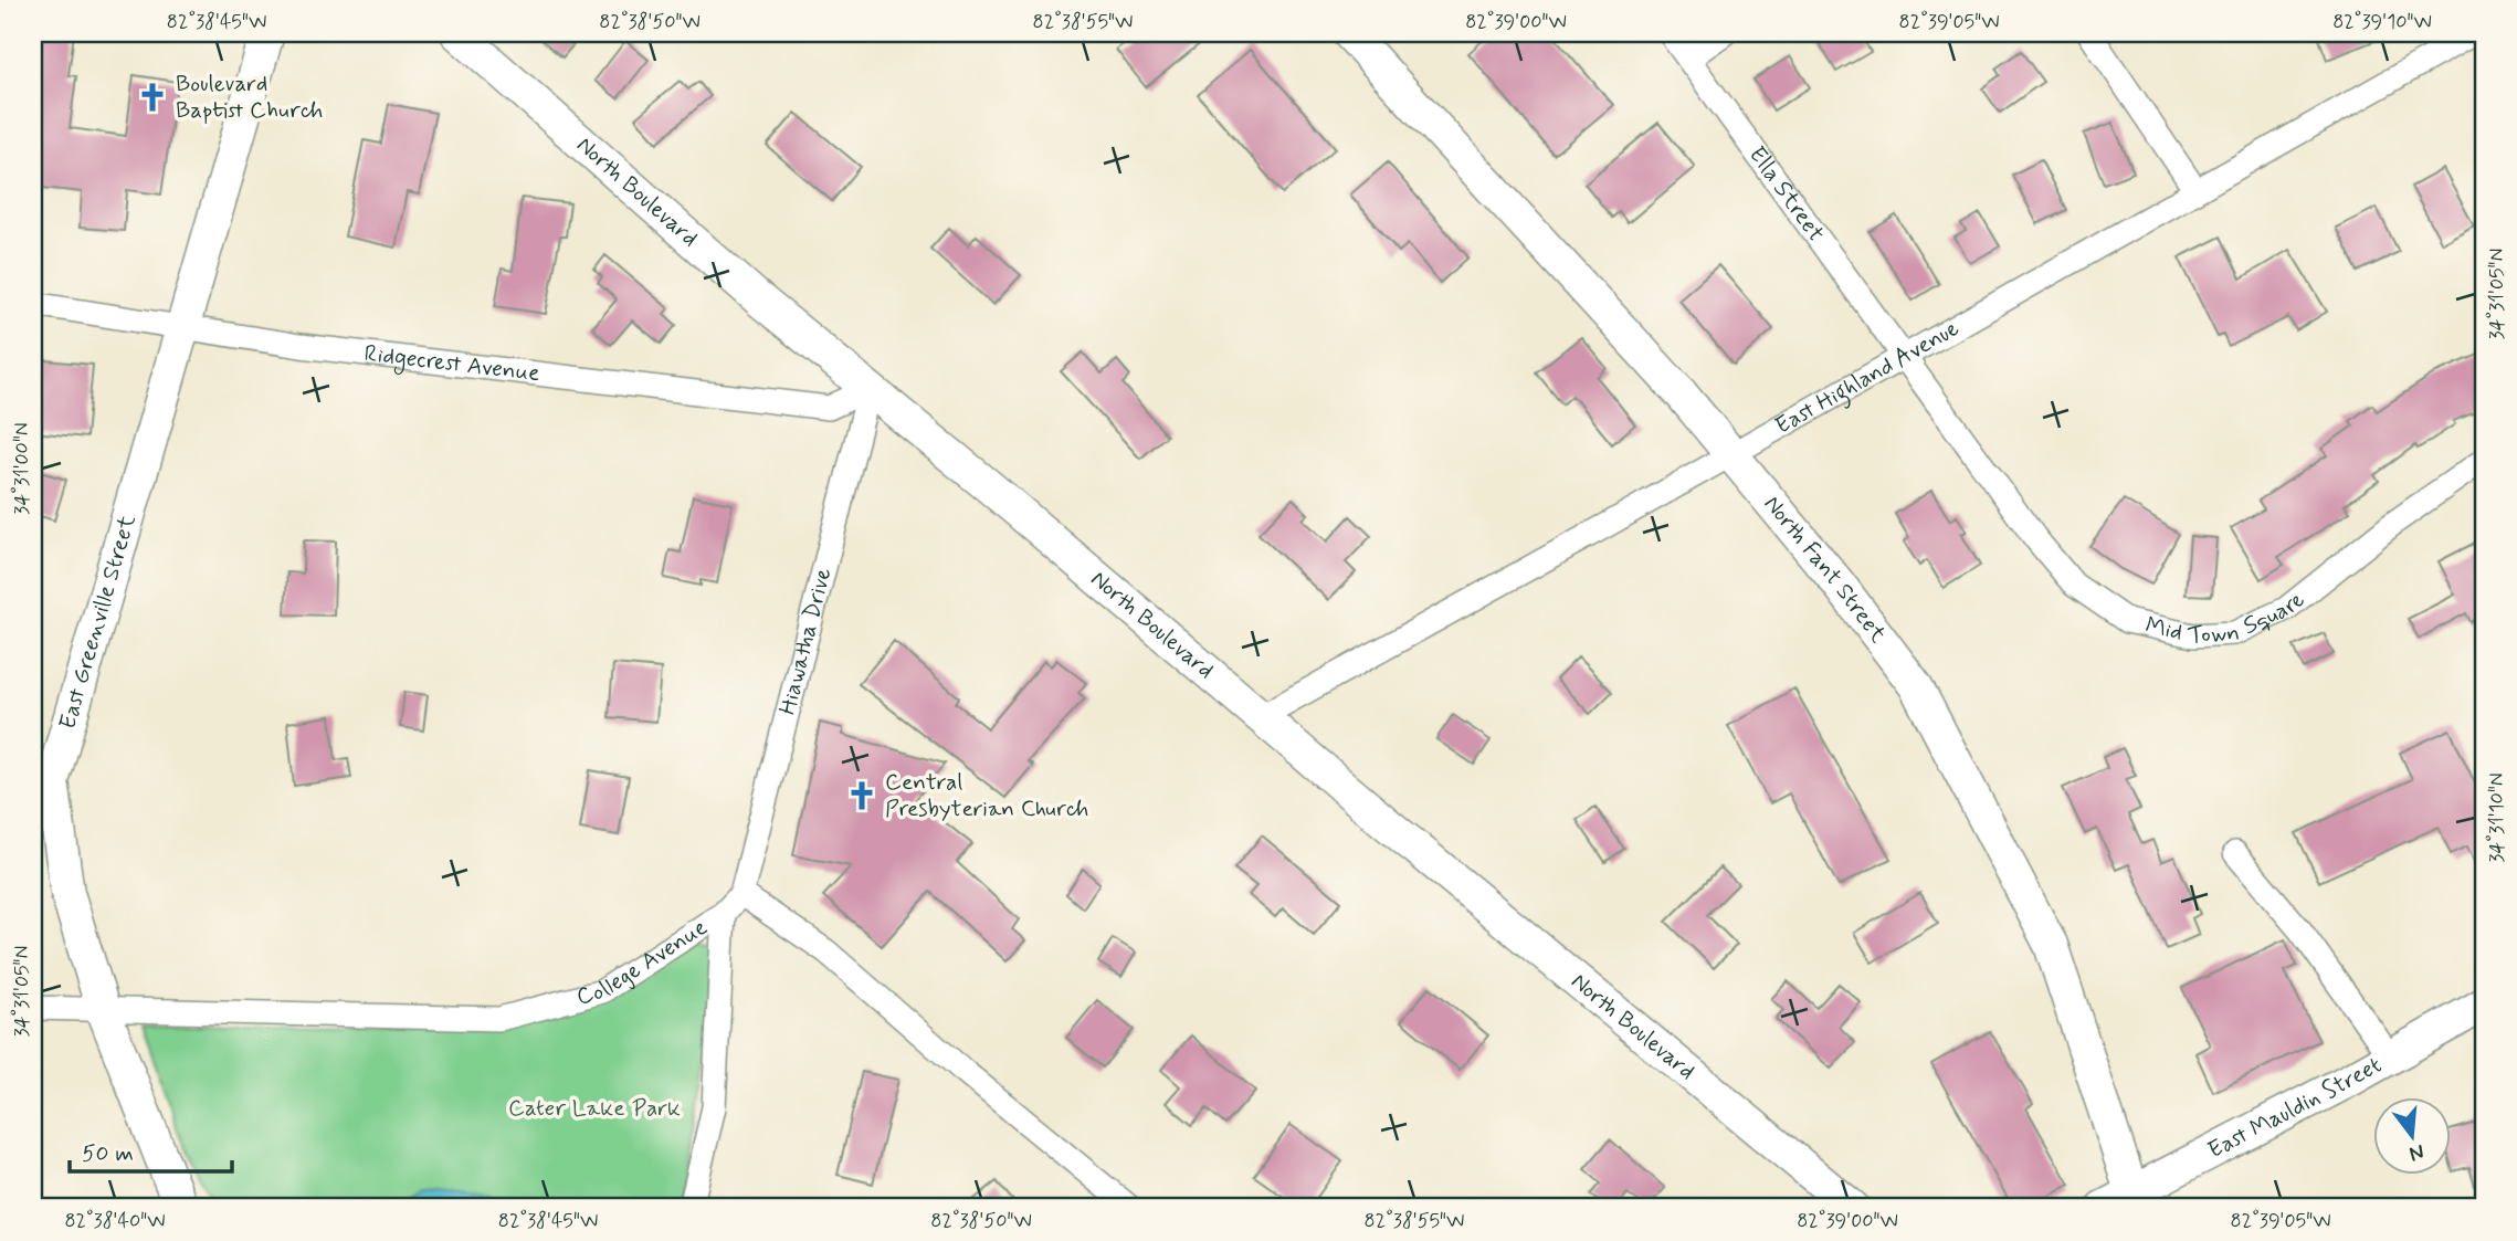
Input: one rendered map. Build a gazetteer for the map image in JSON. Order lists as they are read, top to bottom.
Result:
{
  "streets": {
    "main road": [
      "North Boulevard",
      "North Fant Street",
      "East Greenville Street",
      "East Mauldin Street"
    ],
    "street": [
      "Ella Street",
      "Ridgecrest Avenue",
      "East Highland Avenue",
      "Mid Town Square",
      "Hiawatha Drive",
      "College Avenue"
    ]
  },
  "crossings": [
    ["North Boulevard", "Ridgecrest Avenue"],
    ["North Boulevard", "East Highland Avenue"],
    ["North Boulevard", "Hiawatha Drive"],
    ["Ella Street", "East Highland Avenue"],
    ["Ella Street", "Mid Town Square"],
    ["Ridgecrest Avenue", "East Greenville Street"],
    ["Ridgecrest Avenue", "Hiawatha Drive"],
    ["East Highland Avenue", "North Fant Street"],
    ["East Highland Avenue", "Mid Town Square"],
    ["North Fant Street", "East Mauldin Street"],
    ["East Greenville Street", "College Avenue"],
    ["Hiawatha Drive", "College Avenue"]
  ],
  "parks": ["Cater Lake Park"],
  "places": {
    "church": ["Boulevard Baptist Church", "Central Presbyterian Church"]
  },
  "scale_bar": "50 m",
  "north": "bottom",
  "coordinates": [
    "82°38'45\"W",
    "82°38'50\"W",
    "82°38'55\"W",
    "82°39'00\"W",
    "82°39'05\"W",
    "82°39'10\"W",
    "34°31'05\"N",
    "34°31'00\"N",
    "34°31'10\"N",
    "82°38'40\"W"
  ]
}
